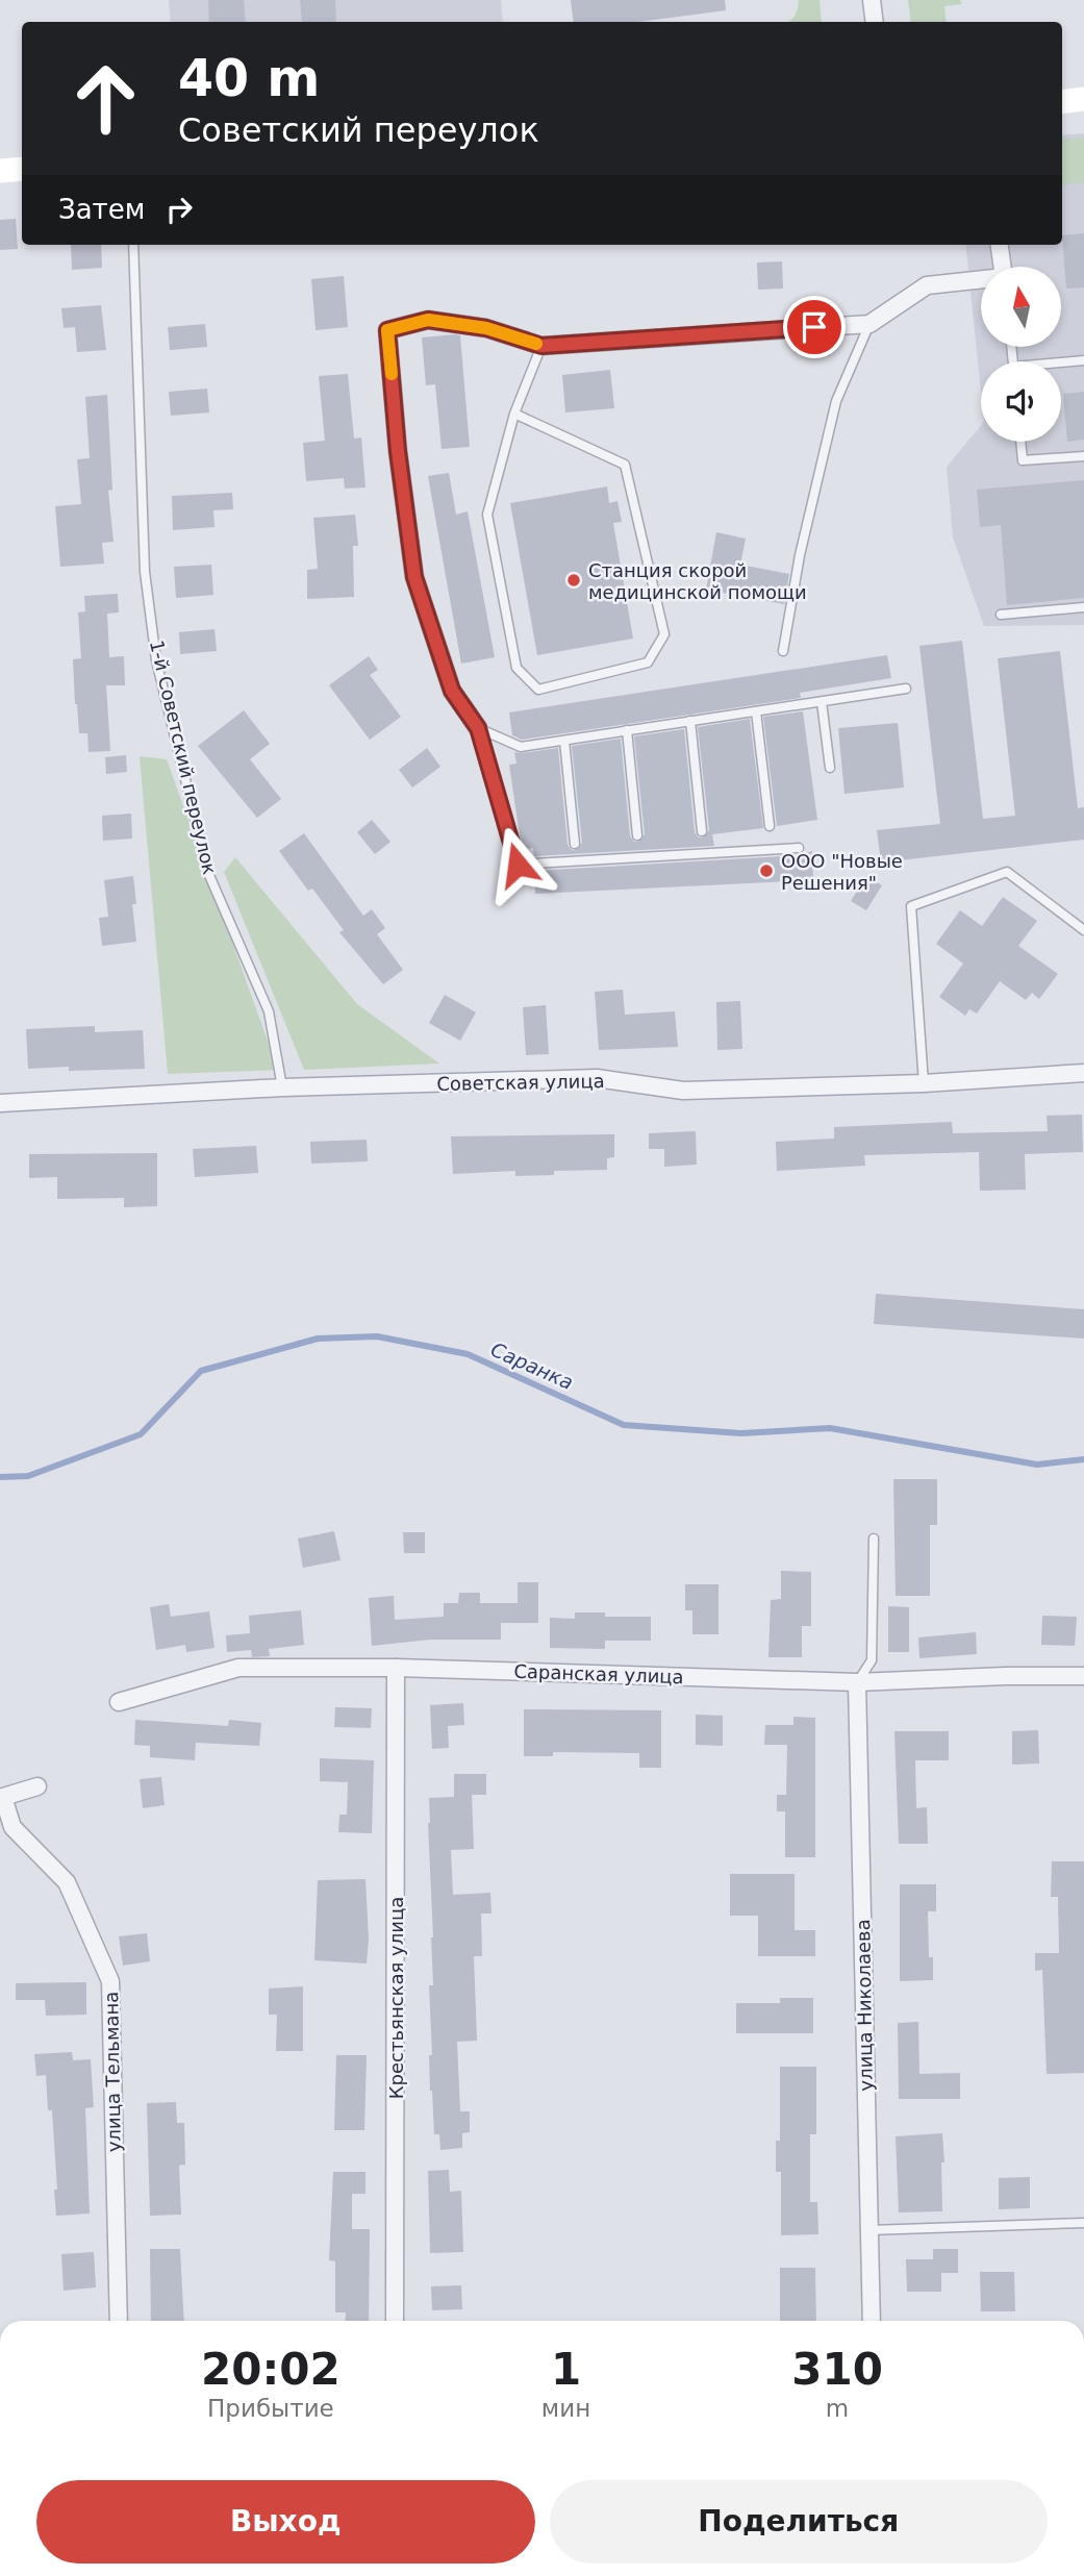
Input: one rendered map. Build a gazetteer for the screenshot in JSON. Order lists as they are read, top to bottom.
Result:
{
  "streets": {
    "street": [
      "Советская улица",
      "Саранская улица",
      "Крестьянская улица",
      "улица Николаева",
      "улица Тельмана"
    ],
    "lane": ["1-й Советский переулок"]
  },
  "crossings": [
    ["1-й Советский переулок", "Советская улица"],
    ["Саранская улица", "Крестьянская улица"],
    ["Саранская улица", "улица Николаева"]
  ],
  "water": ["Саранка"],
  "places": ["Станция скорой медицинской помощи", "ООО \"Новые Решения\""],
  "north": "top",
  "page": {
    "turn": ["40 m", "Советский переулок"],
    "then": "Затем",
    "eta": [
      "20:02",
      "Прибытие",
      "1",
      "мин",
      "310",
      "m"
    ],
    "buttons": ["Выход", "Поделиться"]
  }
}
